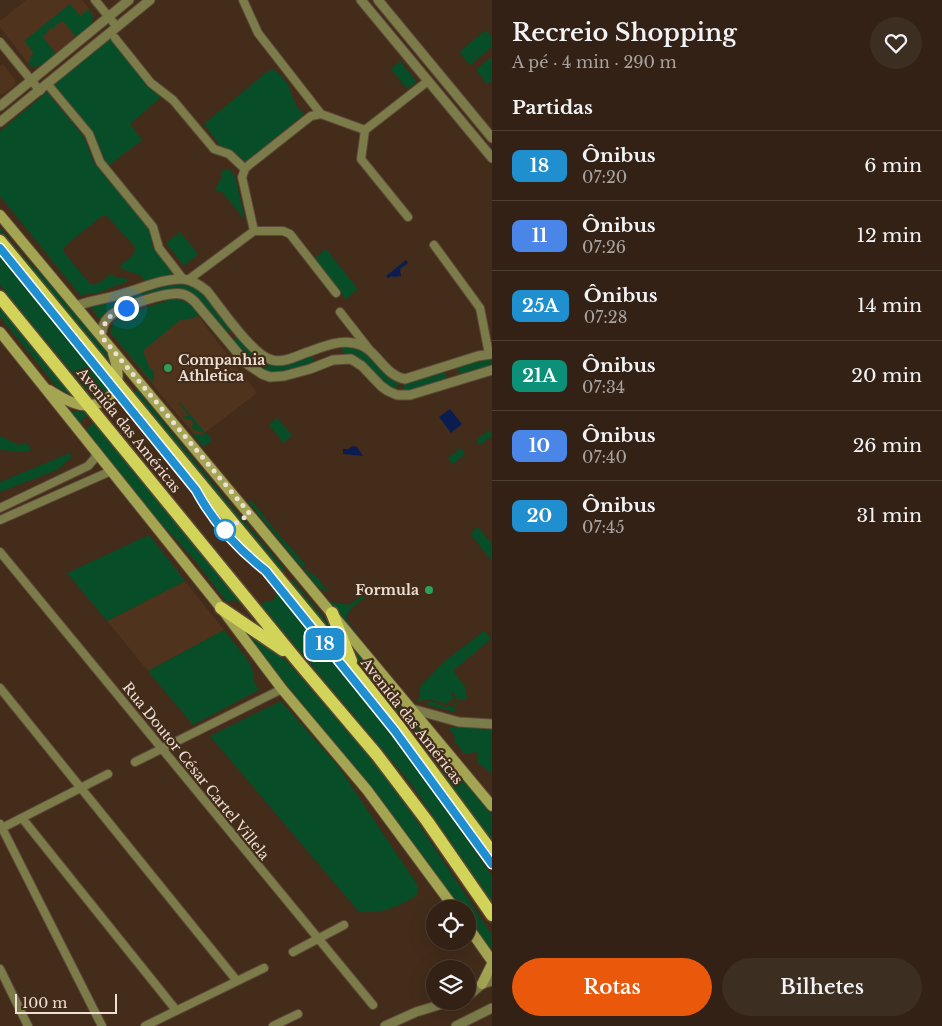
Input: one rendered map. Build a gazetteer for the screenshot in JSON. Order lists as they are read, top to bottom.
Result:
{
  "streets": {
    "highway": ["Avenida das Américas"],
    "street": ["Rua Doutor César Cartel Villela"]
  },
  "places": ["Companhia Athletica", "Formula"],
  "lines": ["bus line 18"],
  "scale_bar": "100 m",
  "page": {
    "on_map": "18",
    "heading": [
      ["Recreio Shopping", "A pé · 4 min · 290 m"],
      "Partidas"
    ],
    "list": [
      {
        "mark": "18",
        "name": "Ônibus",
        "note": "07:20",
        "value": "6 min"
      },
      {
        "mark": "11",
        "name": "Ônibus",
        "note": "07:26",
        "value": "12 min"
      },
      {
        "mark": "25A",
        "name": "Ônibus",
        "note": "07:28",
        "value": "14 min"
      },
      {
        "mark": "21A",
        "name": "Ônibus",
        "note": "07:34",
        "value": "20 min"
      },
      {
        "mark": "10",
        "name": "Ônibus",
        "note": "07:40",
        "value": "26 min"
      },
      {
        "mark": "20",
        "name": "Ônibus",
        "note": "07:45",
        "value": "31 min"
      }
    ],
    "buttons": ["Rotas", "Bilhetes"],
    "scale": "100 m"
  }
}
